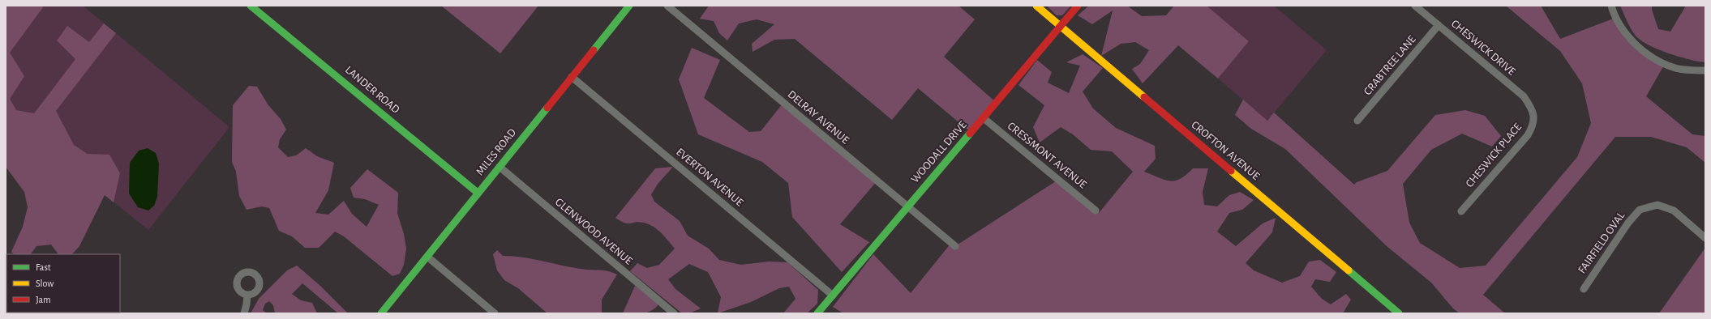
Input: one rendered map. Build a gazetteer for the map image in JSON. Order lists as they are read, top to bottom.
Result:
{
  "streets": {
    "street": [
      "CHESWICK DRIVE",
      "CRABTREE LANE",
      "LANDER ROAD",
      "DELRAY AVENUE",
      "CROFTON AVENUE",
      "MILES ROAD",
      "WOODALL DRIVE",
      "CRESSMONT AVENUE",
      "CHESWICK PLACE",
      "EVERTON AVENUE",
      "GLENWOOD AVENUE",
      "FAIRFIELD OVAL"
    ]
  },
  "crossings": [
    ["CHESWICK DRIVE", "CRABTREE LANE"],
    ["CHESWICK DRIVE", "CHESWICK PLACE"],
    ["LANDER ROAD", "MILES ROAD"],
    ["DELRAY AVENUE", "WOODALL DRIVE"],
    ["CROFTON AVENUE", "WOODALL DRIVE"],
    ["MILES ROAD", "EVERTON AVENUE"],
    ["MILES ROAD", "GLENWOOD AVENUE"],
    ["WOODALL DRIVE", "CRESSMONT AVENUE"],
    ["WOODALL DRIVE", "EVERTON AVENUE"]
  ],
  "legend": ["Fast", "Slow", "Jam"]
}
